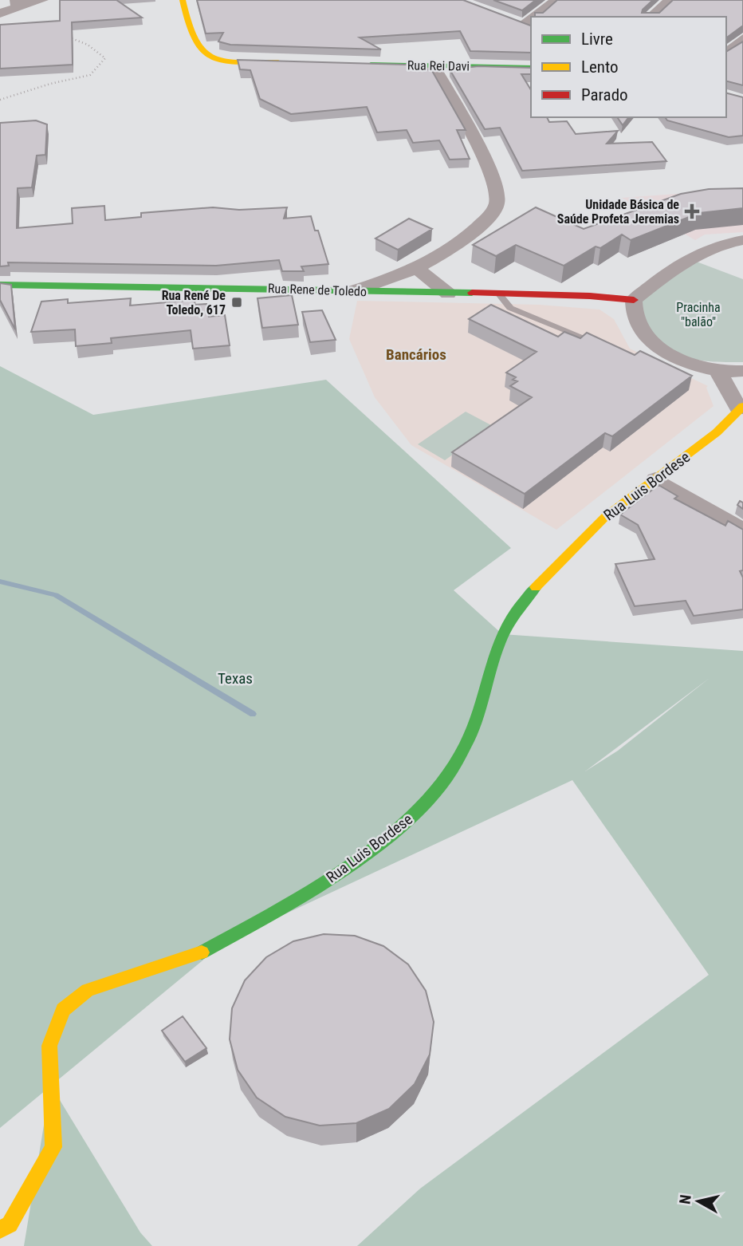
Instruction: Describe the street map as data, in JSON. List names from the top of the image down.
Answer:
{
  "streets": {
    "street": ["Rua Rei Davi", "Rua Rene de Toledo", "Rua Luis Bordese"]
  },
  "districts": ["Bancários"],
  "parks": ["Pracinha \"balão\"", "Texas"],
  "places": {
    "health": ["Unidade Básica de Saúde Profeta Jeremias"],
    "transit": ["Rua René De Toledo, 617"]
  },
  "legend": ["Livre", "Lento", "Parado"],
  "north": "left"
}
